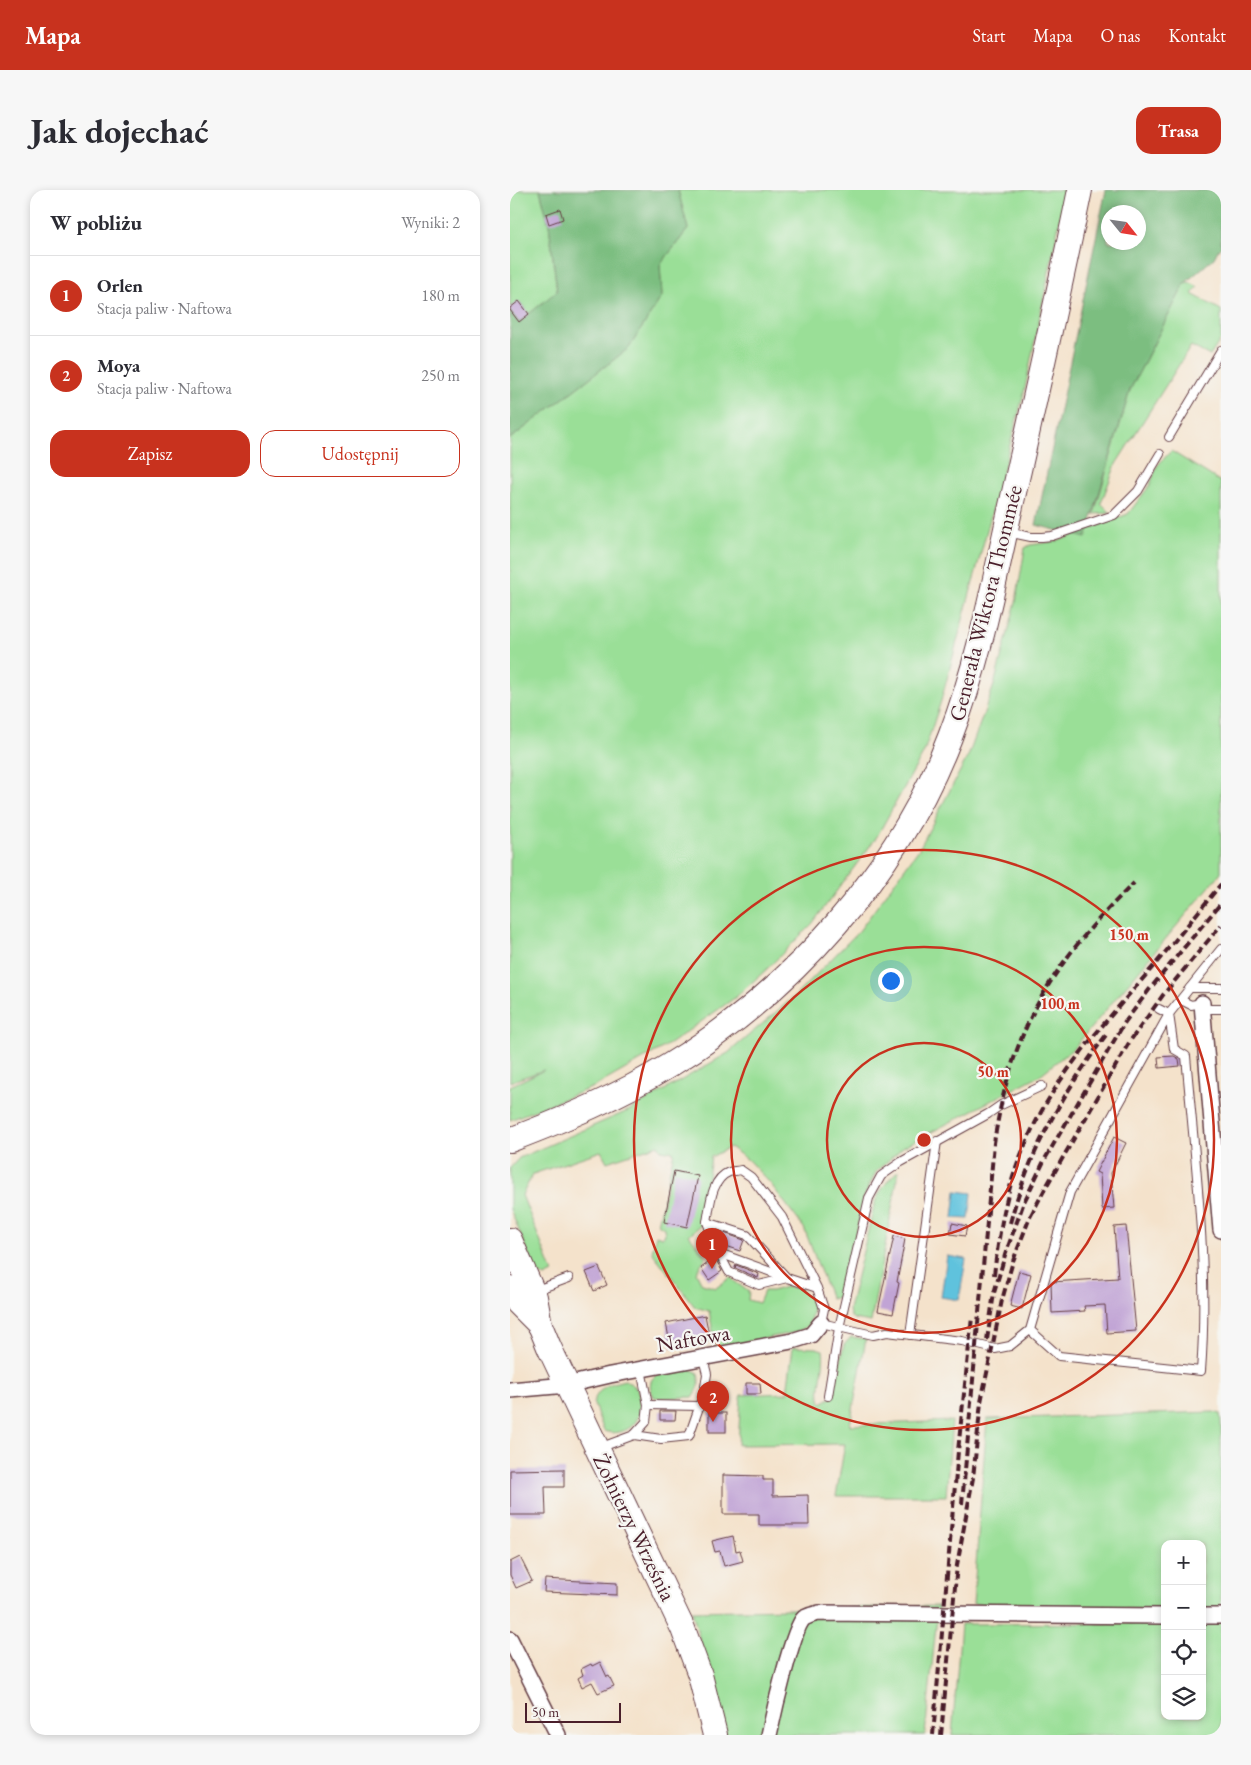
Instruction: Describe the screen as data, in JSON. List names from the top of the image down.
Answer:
{
  "streets": {
    "main road": ["Generała Wiktora Thommée", "Żołnierzy Września"],
    "street": ["Naftowa"]
  },
  "crossings": [
    ["Naftowa", "Żołnierzy Września"]
  ],
  "scale_bar": "50 m",
  "north": "bottom right",
  "page": {
    "header": "Mapa",
    "nav": [
      "Start",
      "Mapa",
      "O nas",
      "Kontakt"
    ],
    "buttons": [
      "Trasa",
      ["Zapisz", "Udostępnij"]
    ],
    "title": "Jak dojechać",
    "heading": ["W pobliżu", "Wyniki: 2"],
    "list": [
      {
        "mark": "1",
        "name": "Orlen",
        "note": "Stacja paliw · Naftowa",
        "value": "180 m"
      },
      {
        "mark": "2",
        "name": "Moya",
        "note": "Stacja paliw · Naftowa",
        "value": "250 m"
      }
    ],
    "pins": ["1", "2"],
    "map_buttons": ["+", "−"],
    "scale": "50 m"
  },
  "rings": ["150 m", "100 m", "50 m"]
}
